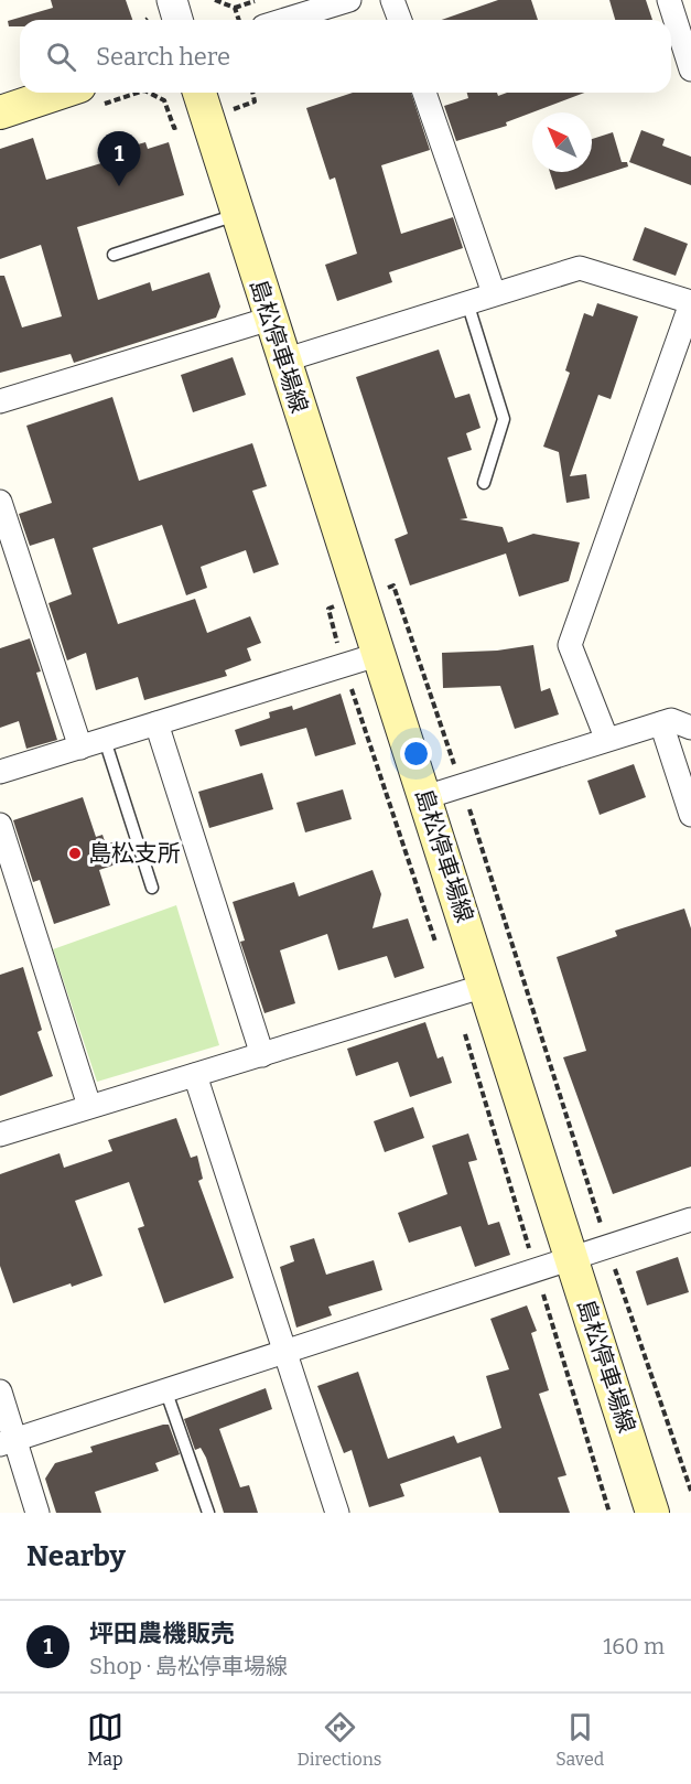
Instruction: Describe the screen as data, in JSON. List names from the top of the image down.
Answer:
{
  "streets": {
    "main road": ["島松停車場線"]
  },
  "places": ["島松支所"],
  "north": "top left",
  "page": {
    "search": "Search here",
    "pins": "1",
    "heading": "Nearby",
    "list": [
      {
        "mark": "1",
        "name": "坪田農機販売",
        "note": "Shop · 島松停車場線",
        "value": "160 m"
      }
    ],
    "nav": ["Map", "Directions", "Saved"]
  }
}
